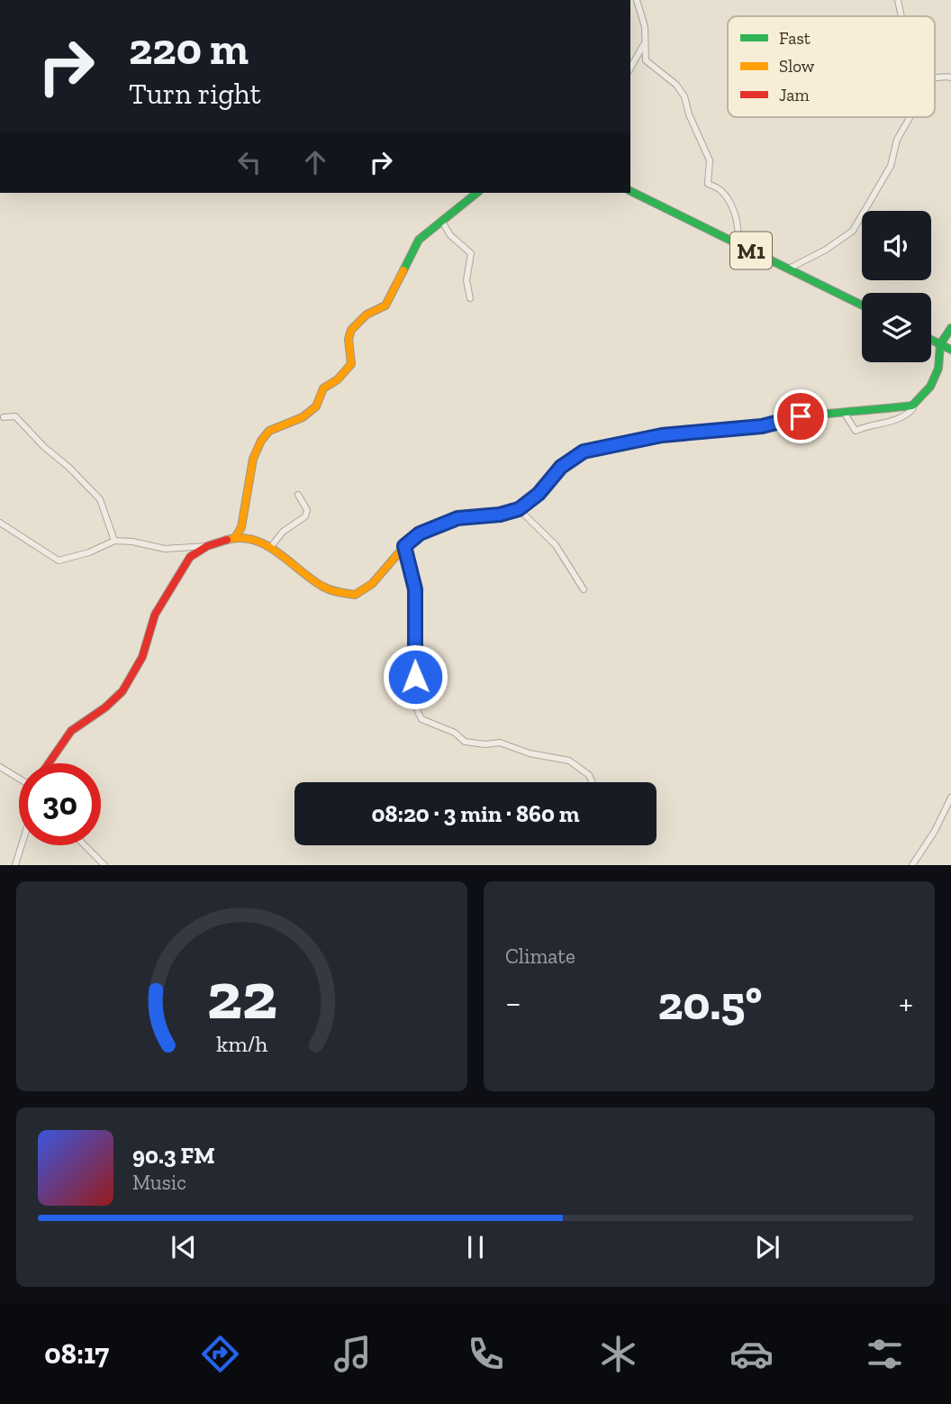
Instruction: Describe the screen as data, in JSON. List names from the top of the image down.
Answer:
{
  "streets": {
    "main road": ["M1"]
  },
  "legend": ["Fast", "Slow", "Jam"],
  "page": {
    "turn": ["220 m", "Turn right"],
    "limit": "30",
    "trip": "08:20 · 3 min · 860 m",
    "tile": "Climate",
    "heat": ["−", "20.5°", "+"],
    "song": ["90.3 FM", "Music"],
    "tabs": "08:17",
    "gauge": ["22", "km/h"]
  }
}
